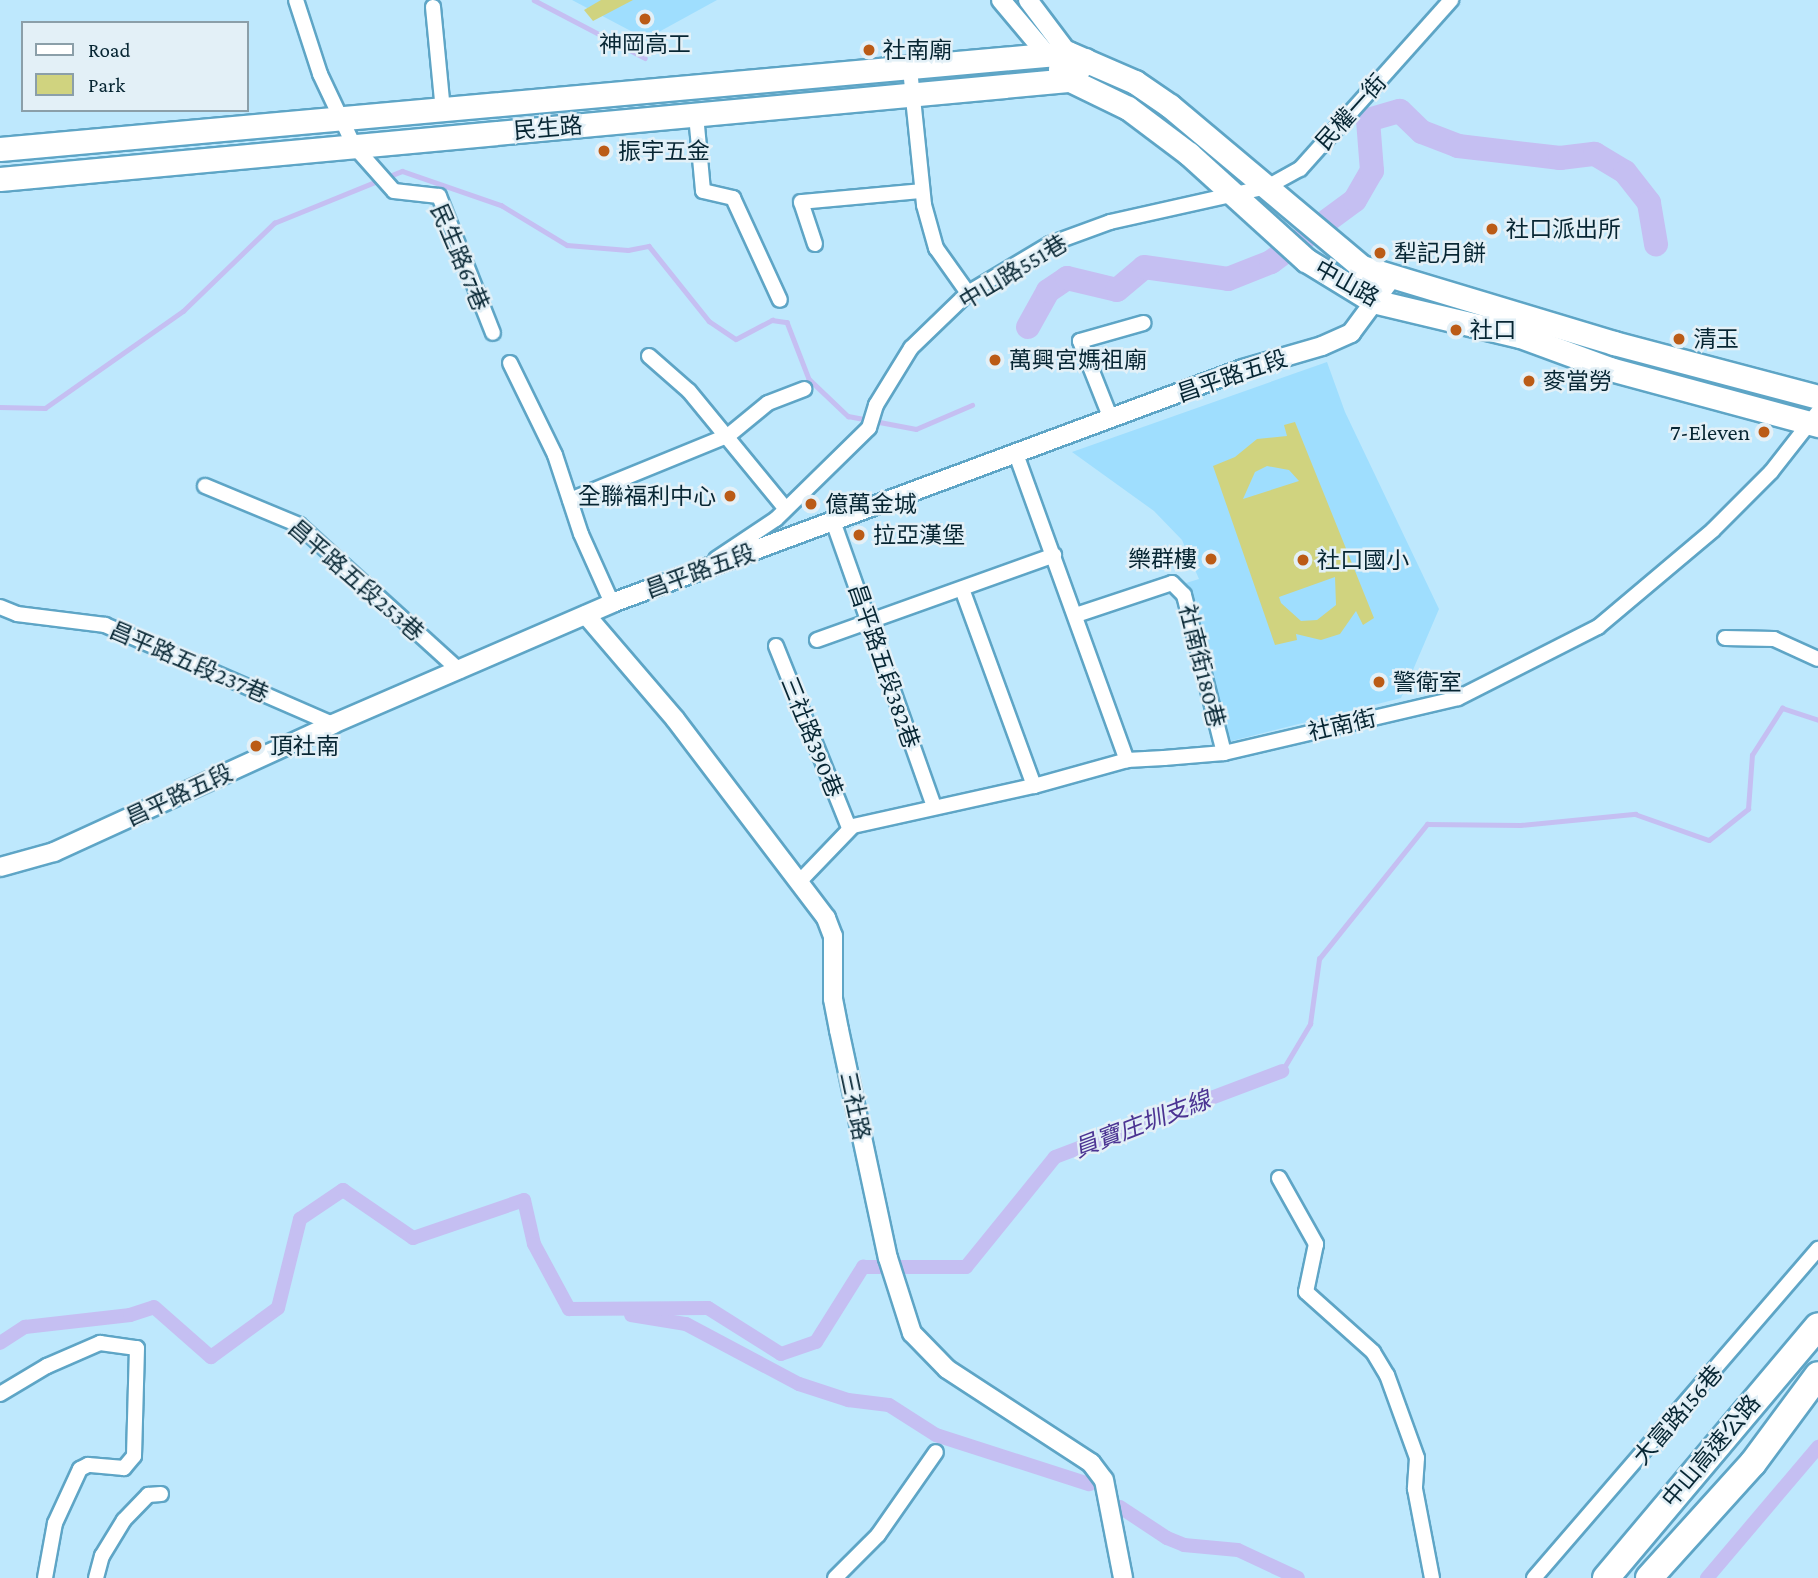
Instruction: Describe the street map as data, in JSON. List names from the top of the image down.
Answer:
{
  "streets": {
    "highway": ["中山高速公路"],
    "main road": ["民生路", "中山路"],
    "street": [
      "民權一街",
      "民生路67巷",
      "中山路551巷",
      "昌平路五段",
      "昌平路五段253巷",
      "昌平路五段237巷",
      "昌平路五段382巷",
      "社南街180巷",
      "社南街",
      "三社路390巷",
      "三社路",
      "大富路156巷"
    ]
  },
  "crossings": [
    ["民權一街", "中山路551巷"],
    ["民權一街", "中山路"],
    ["民生路", "民生路67巷"],
    ["民生路", "中山路"],
    ["中山路551巷", "中山路"],
    ["中山路551巷", "昌平路五段"],
    ["中山路", "昌平路五段"],
    ["中山路", "社南街"],
    ["昌平路五段", "昌平路五段253巷"],
    ["昌平路五段", "昌平路五段237巷"],
    ["昌平路五段", "昌平路五段382巷"],
    ["昌平路五段", "三社路"],
    ["昌平路五段382巷", "社南街"],
    ["社南街180巷", "社南街"],
    ["社南街", "三社路390巷"]
  ],
  "water": ["員寶庄圳支線"],
  "places": [
    "神岡高工",
    "社南廟",
    "振宇五金",
    "社口派出所",
    "犁記月餅",
    "社口",
    "清玉",
    "萬興宮媽祖廟",
    "麥當勞",
    "7-Eleven",
    "全聯福利中心",
    "億萬金城",
    "拉亞漢堡",
    "樂群樓",
    "社口國小",
    "警衛室",
    "頂社南"
  ],
  "legend": ["Road", "Park"]
}
